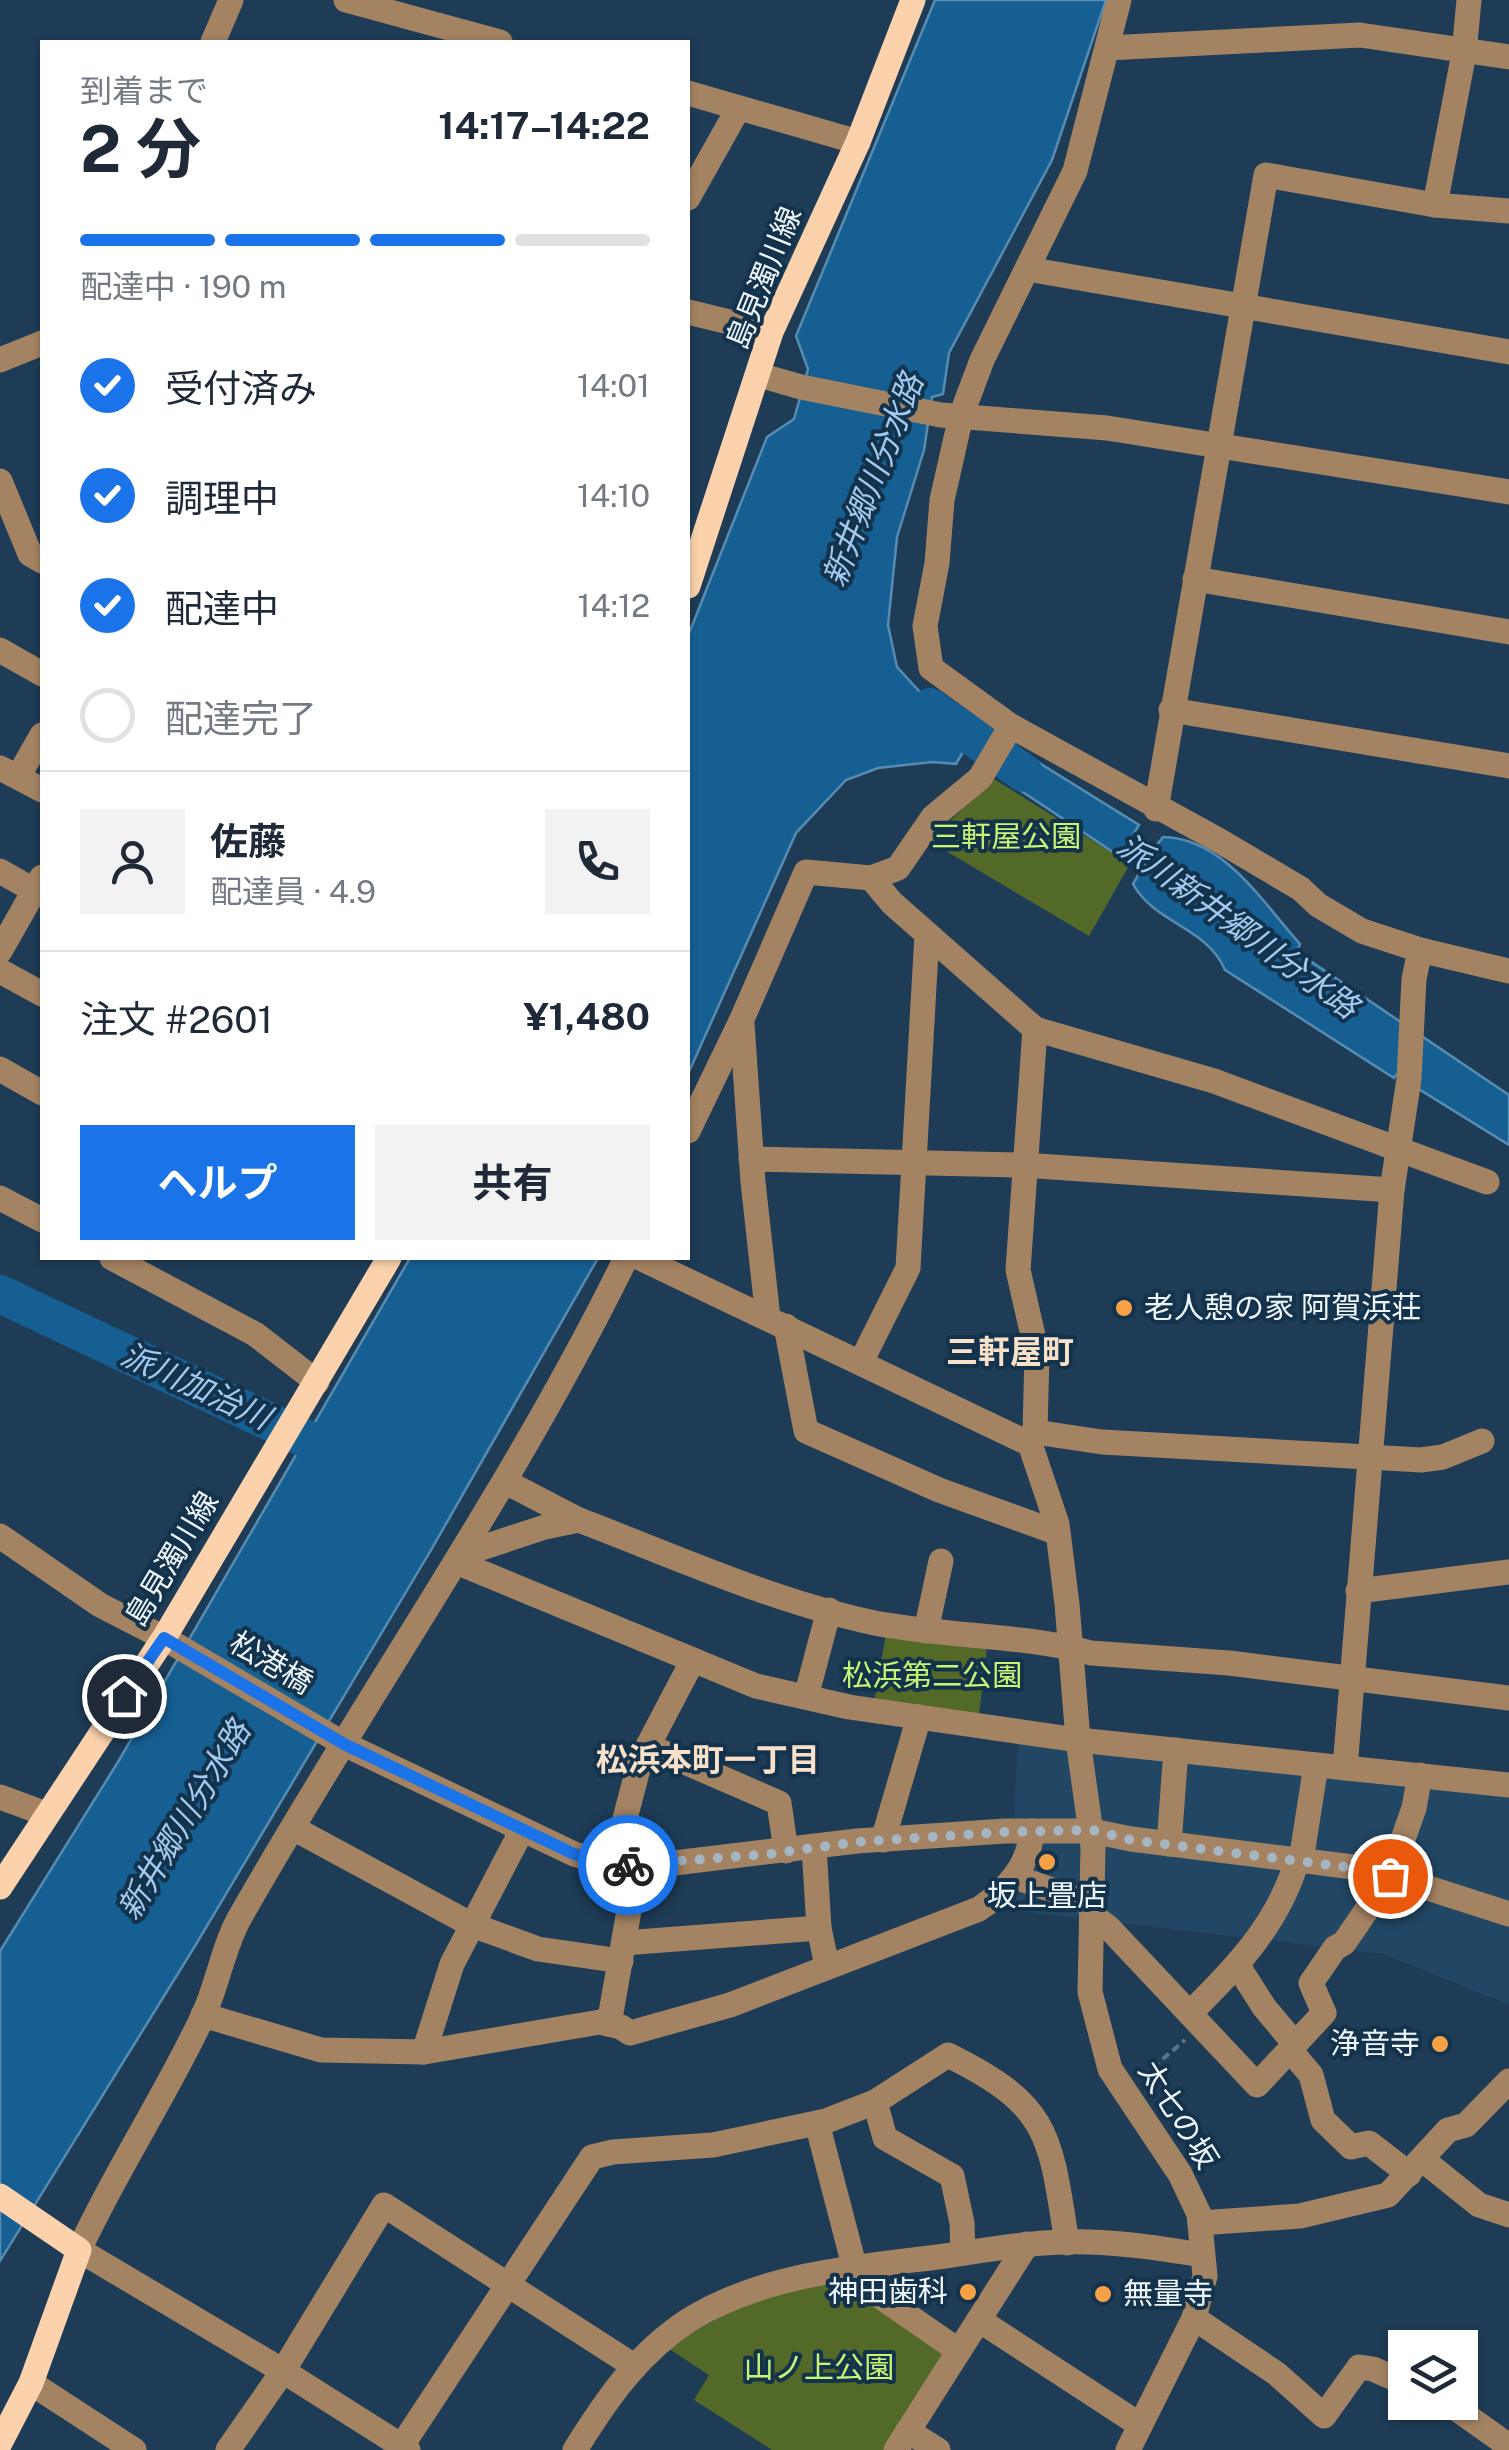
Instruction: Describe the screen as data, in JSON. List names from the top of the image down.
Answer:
{
  "streets": {
    "main road": ["島見濁川線"],
    "street": ["松港橋", "太七の坂"]
  },
  "crossings": [
    ["島見濁川線", "松港橋"]
  ],
  "districts": ["三軒屋町", "松浜本町一丁目"],
  "water": ["新井郷川分水路", "派川新井郷川分水路", "派川加治川"],
  "parks": ["三軒屋公園", "松浜第二公園", "山ノ上公園"],
  "places": [
    "老人憩の家 阿賀浜荘",
    "坂上畳店",
    "浄音寺",
    "神田歯科",
    "無量寺"
  ],
  "page": {
    "heading": ["2 分", "到着まで", "14:17–14:22"],
    "panel": [
      "佐藤",
      "配達員 · 4.9",
      "注文 #2601",
      "¥1,480"
    ],
    "bar": "配達中 · 190 m",
    "list": [
      ["受付済み", "14:01"],
      ["調理中", "14:10"],
      ["配達中", "14:12"],
      "配達完了"
    ],
    "buttons": ["ヘルプ", "共有"]
  }
}
